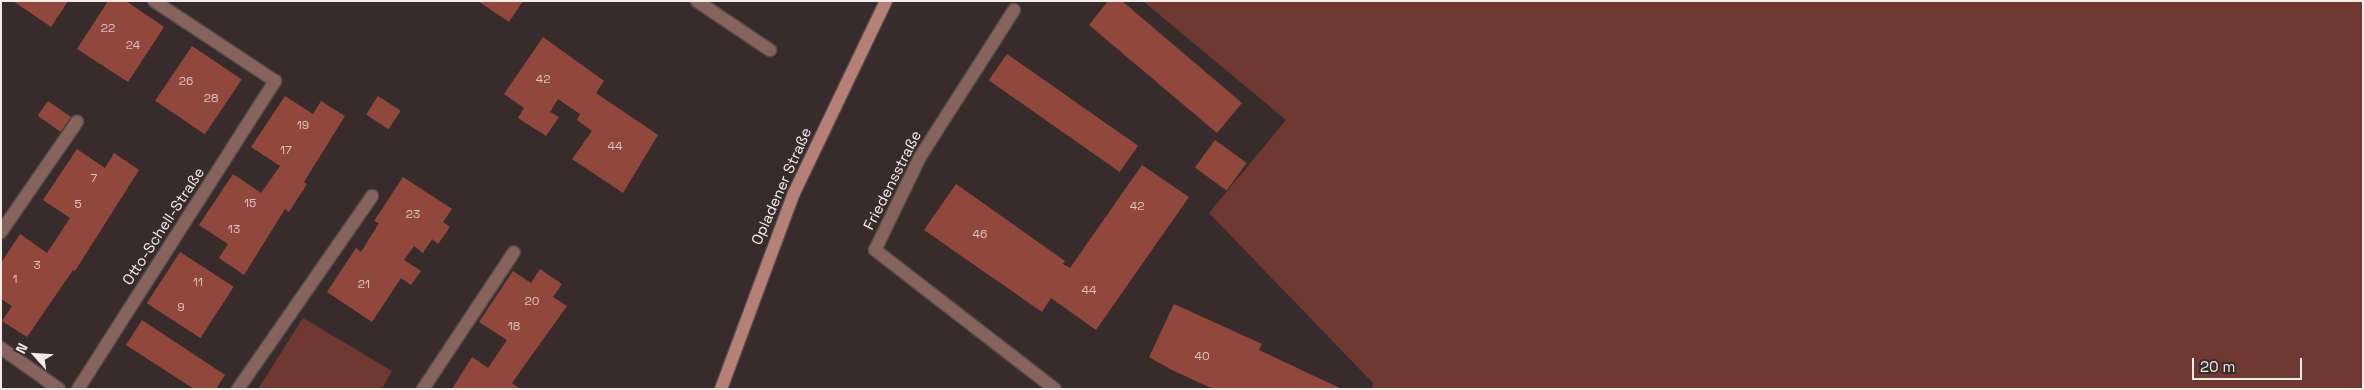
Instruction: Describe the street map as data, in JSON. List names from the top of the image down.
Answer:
{
  "streets": {
    "main road": ["Opladener Straße"],
    "street": ["Friedensstraße", "Otto-Schell-Straße"]
  },
  "house_numbers": [
    "22",
    "24",
    "42",
    "26",
    "28",
    "19",
    "44",
    "17",
    "7",
    "15",
    "5",
    "42",
    "23",
    "13",
    "46",
    "3",
    "1",
    "11",
    "21",
    "44",
    "20",
    "9",
    "18",
    "40"
  ],
  "scale_bar": "20 m",
  "north": "top left"
}
